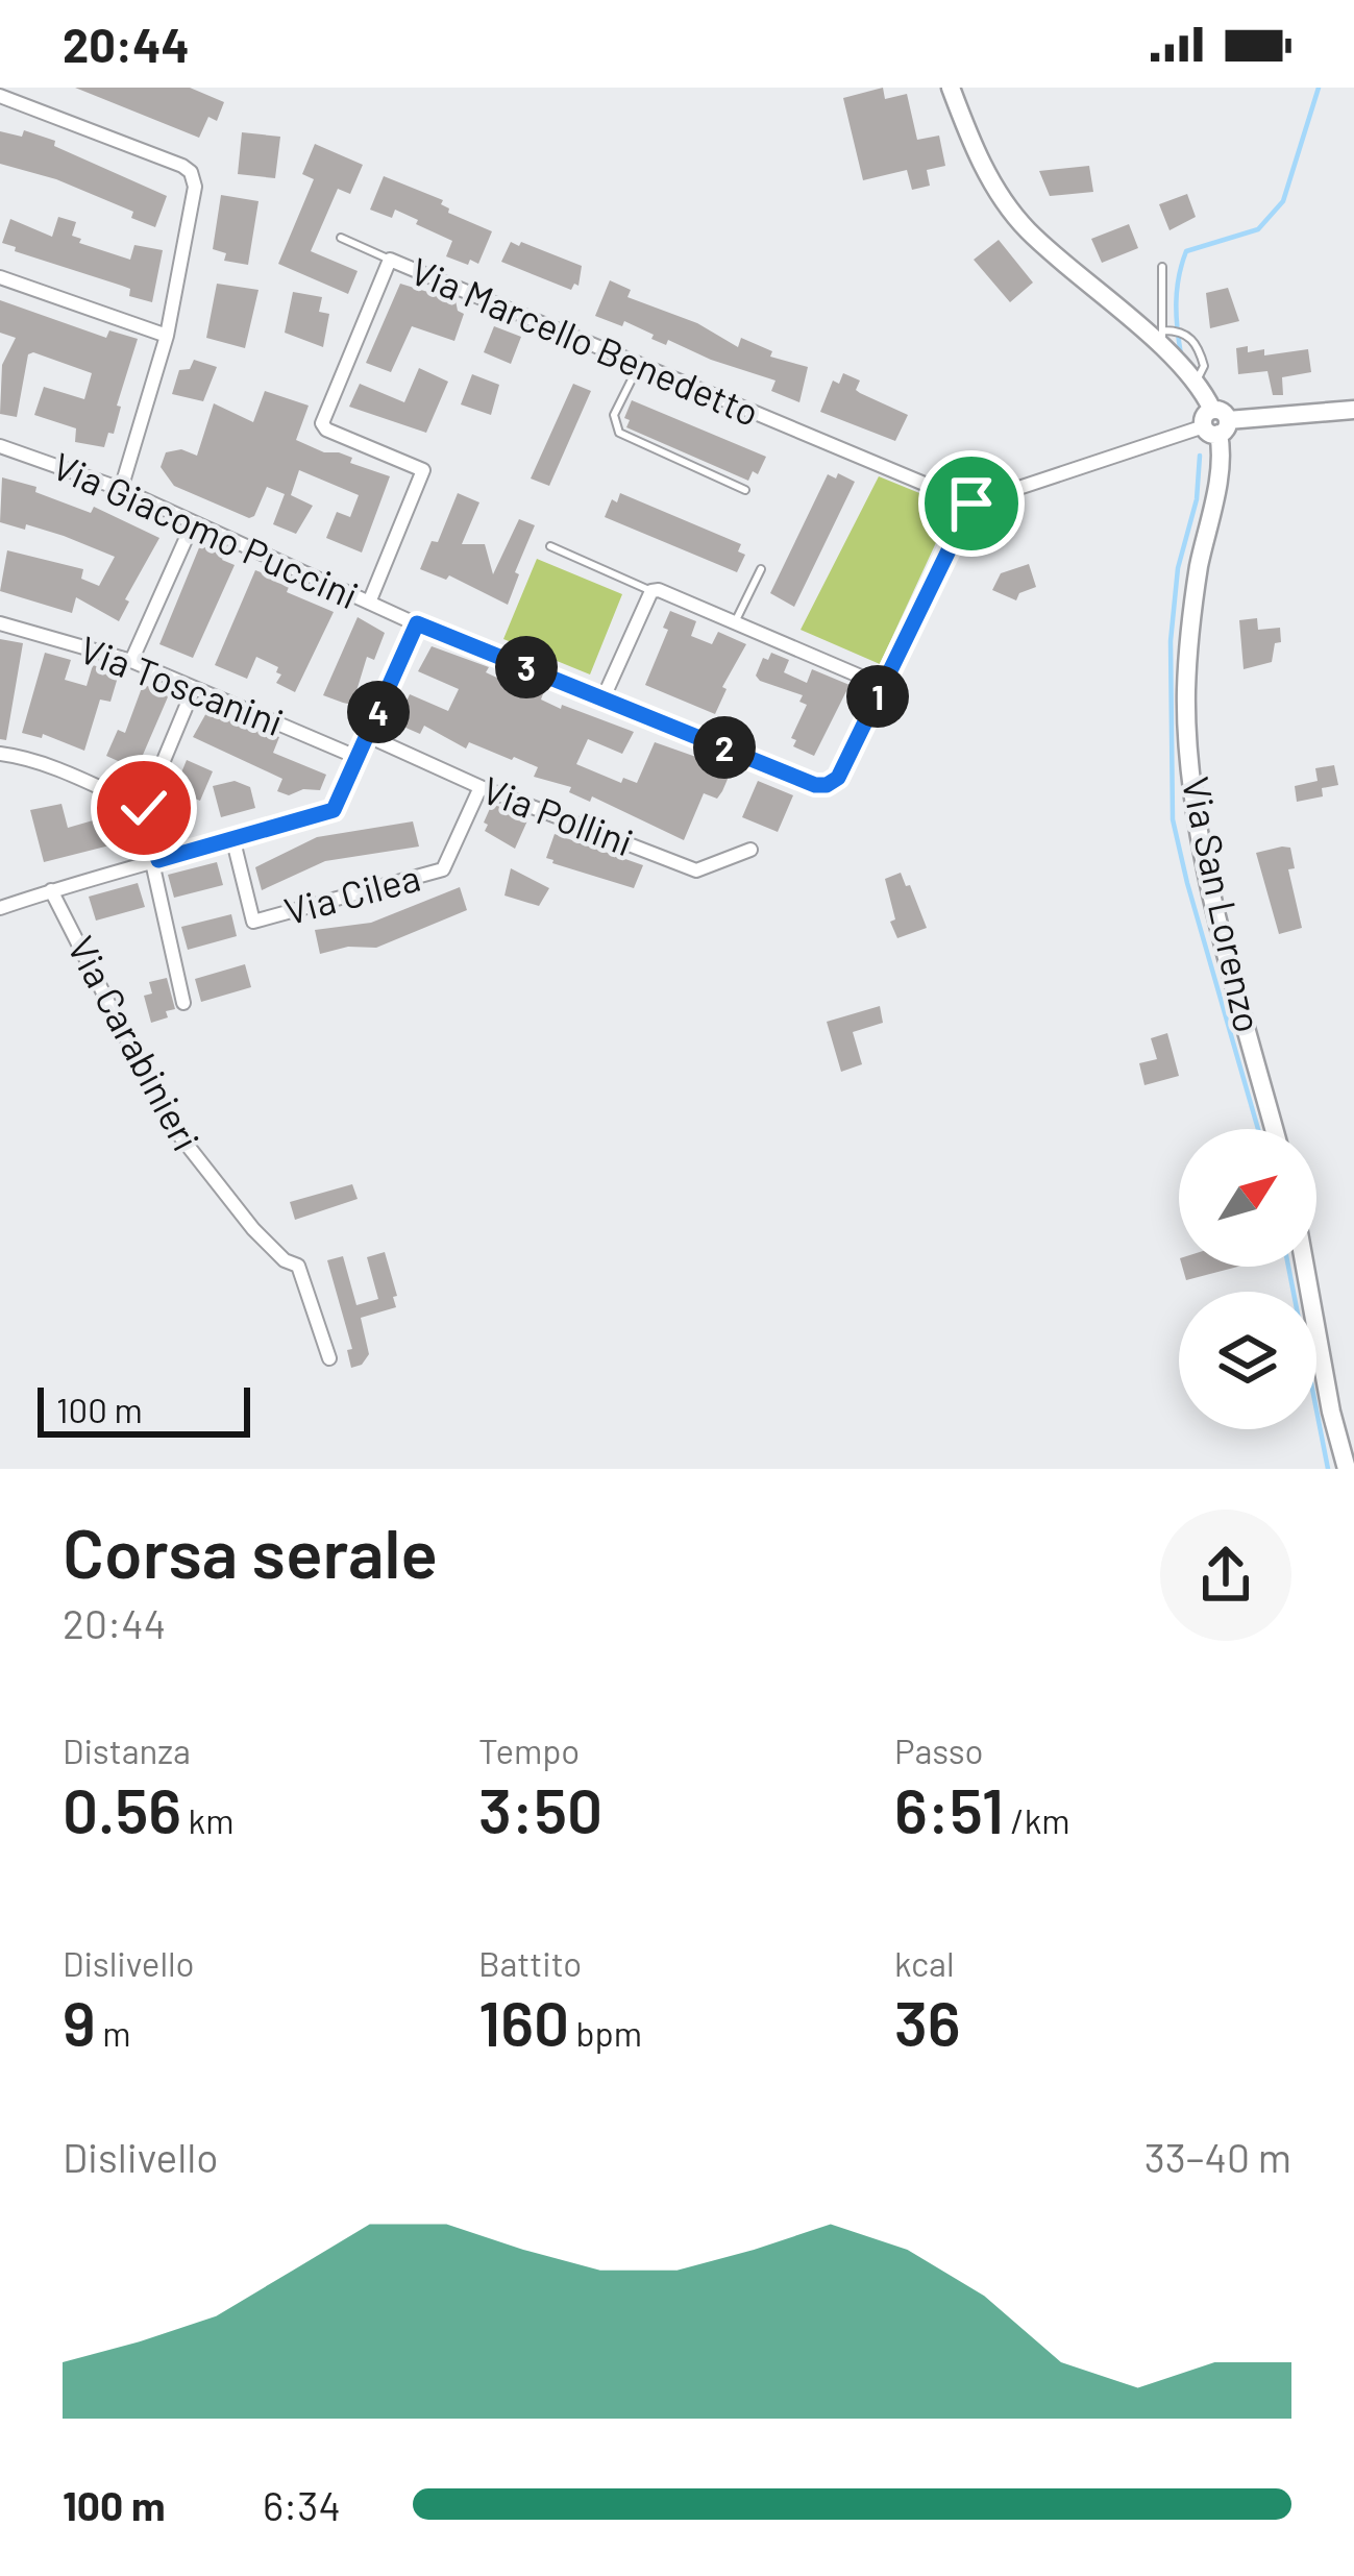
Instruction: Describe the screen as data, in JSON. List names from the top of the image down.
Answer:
{
  "streets": {
    "street": [
      "Via Marcello Benedetto",
      "Via Giacomo Puccini",
      "Via Toscanini",
      "Via Pollini",
      "Via Cilea",
      "Via San Lorenzo",
      "Via Carabinieri"
    ]
  },
  "crossings": [
    ["Via Marcello Benedetto", "Via Giacomo Puccini"],
    ["Via Pollini", "Via Cilea"]
  ],
  "scale_bar": "100 m",
  "north": "top right",
  "page": {
    "status": "20:44",
    "pins": [
      "3",
      "1",
      "4",
      "2"
    ],
    "scale": "100 m",
    "heading": ["Corsa serale", "20:44"],
    "stats": [
      ["Distanza", "0.56 km"],
      ["Tempo", "3:50"],
      ["Passo", "6:51 /km"],
      ["Dislivello", "9 m"],
      ["Battito", "160 bpm"],
      ["kcal", "36"]
    ],
    "chart": ["Dislivello", "33–40 m"],
    "list": [
      {
        "name": "100 m",
        "note": "6:34"
      }
    ]
  }
}
